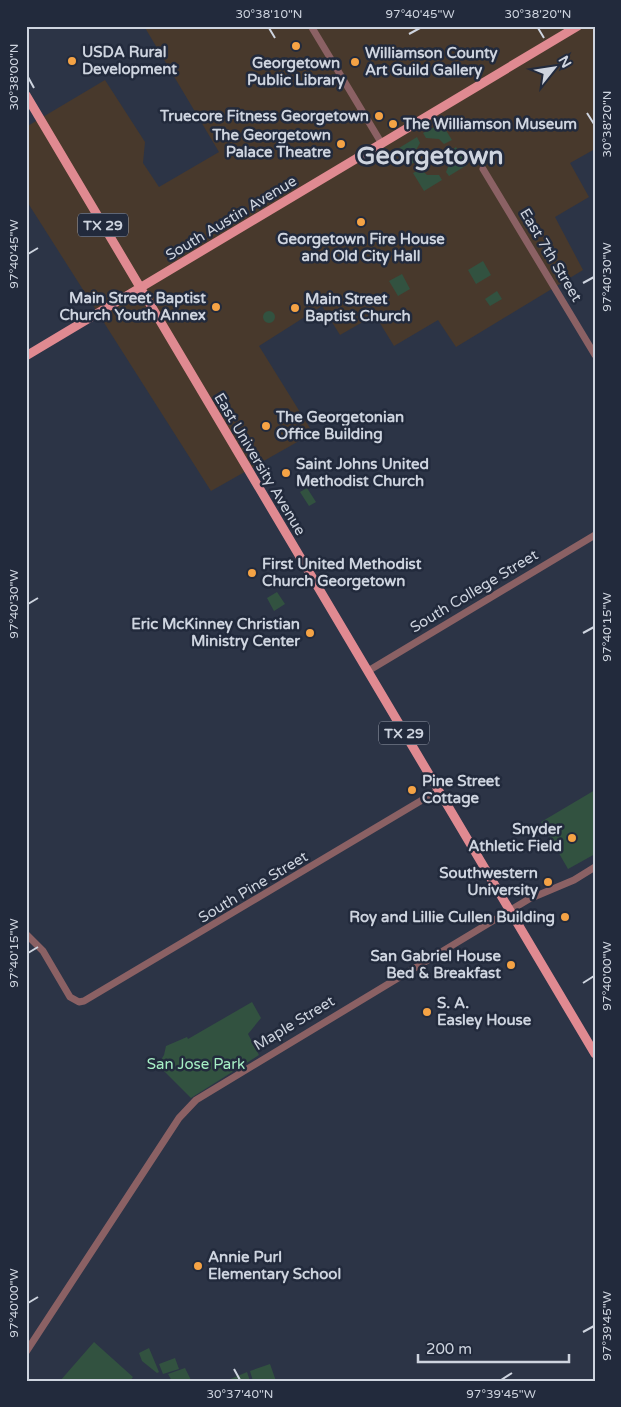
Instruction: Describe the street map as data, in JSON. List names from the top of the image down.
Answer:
{
  "streets": {
    "main road": ["South Austin Avenue", "TX 29", "East University Avenue"],
    "street": [
      "East 7th Street",
      "South College Street",
      "South Pine Street",
      "Maple Street"
    ]
  },
  "crossings": [
    ["South Austin Avenue", "TX 29"],
    ["South Austin Avenue", "East University Avenue"],
    ["TX 29", "East University Avenue"],
    ["East University Avenue", "South College Street"],
    ["East University Avenue", "South Pine Street"],
    ["East University Avenue", "Maple Street"]
  ],
  "districts": ["Georgetown"],
  "parks": ["San Jose Park"],
  "places": [
    "Georgetown Public Library",
    "USDA Rural Development",
    "Williamson County Art Guild Gallery",
    "Truecore Fitness Georgetown",
    "The Williamson Museum",
    "The Georgetown Palace Theatre",
    "Georgetown Fire House and Old City Hall",
    "Main Street Baptist Church Youth Annex",
    "Main Street Baptist Church",
    "The Georgetonian Office Building",
    "Saint Johns United Methodist Church",
    "First United Methodist Church Georgetown",
    "Eric McKinney Christian Ministry Center",
    "Pine Street Cottage",
    "Snyder Athletic Field",
    "Southwestern University",
    "Roy and Lillie Cullen Building",
    "San Gabriel House Bed & Breakfast",
    "S. A. Easley House",
    "Annie Purl Elementary School"
  ],
  "scale_bar": "200 m",
  "north": "top right",
  "coordinates": [
    "30°38'10\"N",
    "97°40'45\"W",
    "30°38'20\"N",
    "30°38'00\"N",
    "97°40'30\"W",
    "97°40'15\"W",
    "97°40'00\"W",
    "97°39'45\"W",
    "30°37'40\"N"
  ]
}
